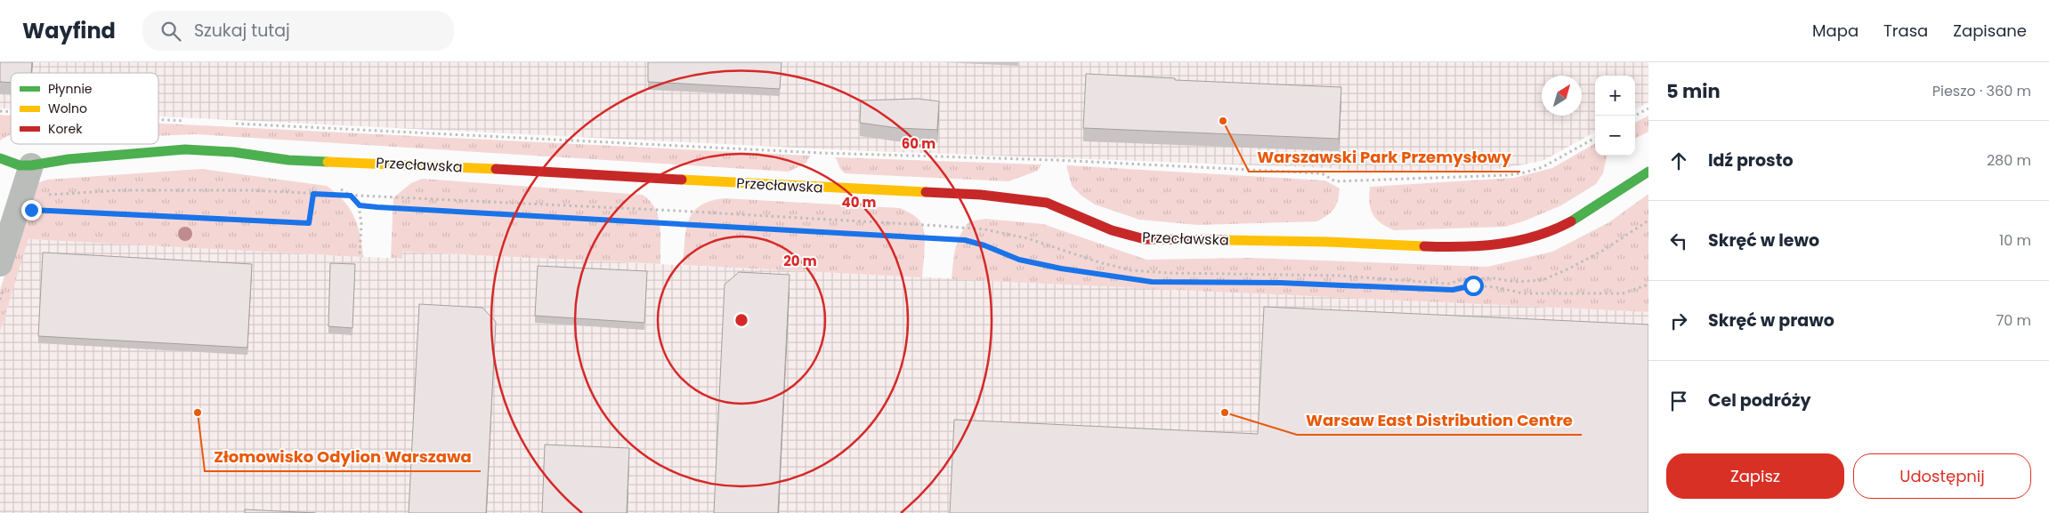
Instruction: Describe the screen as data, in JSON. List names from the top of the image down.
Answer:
{
  "streets": {
    "street": ["Przecławska"]
  },
  "places": ["Warszawski Park Przemysłowy", "Złomowisko Odylion Warszawa", "Warsaw East Distribution Centre"],
  "legend": ["Płynnie", "Wolno", "Korek"],
  "north": "top right",
  "page": {
    "header": "Wayfind",
    "search": "Szukaj tutaj",
    "nav": ["Mapa", "Trasa", "Zapisane"],
    "heading": ["5 min", "Pieszo · 360 m"],
    "map_buttons": ["+", "−"],
    "list": [
      ["Idź prosto", "280 m"],
      ["Skręć w lewo", "10 m"],
      ["Skręć w prawo", "70 m"],
      "Cel podróży"
    ],
    "buttons": ["Zapisz", "Udostępnij"]
  },
  "rings": ["60 m", "40 m", "20 m"]
}
